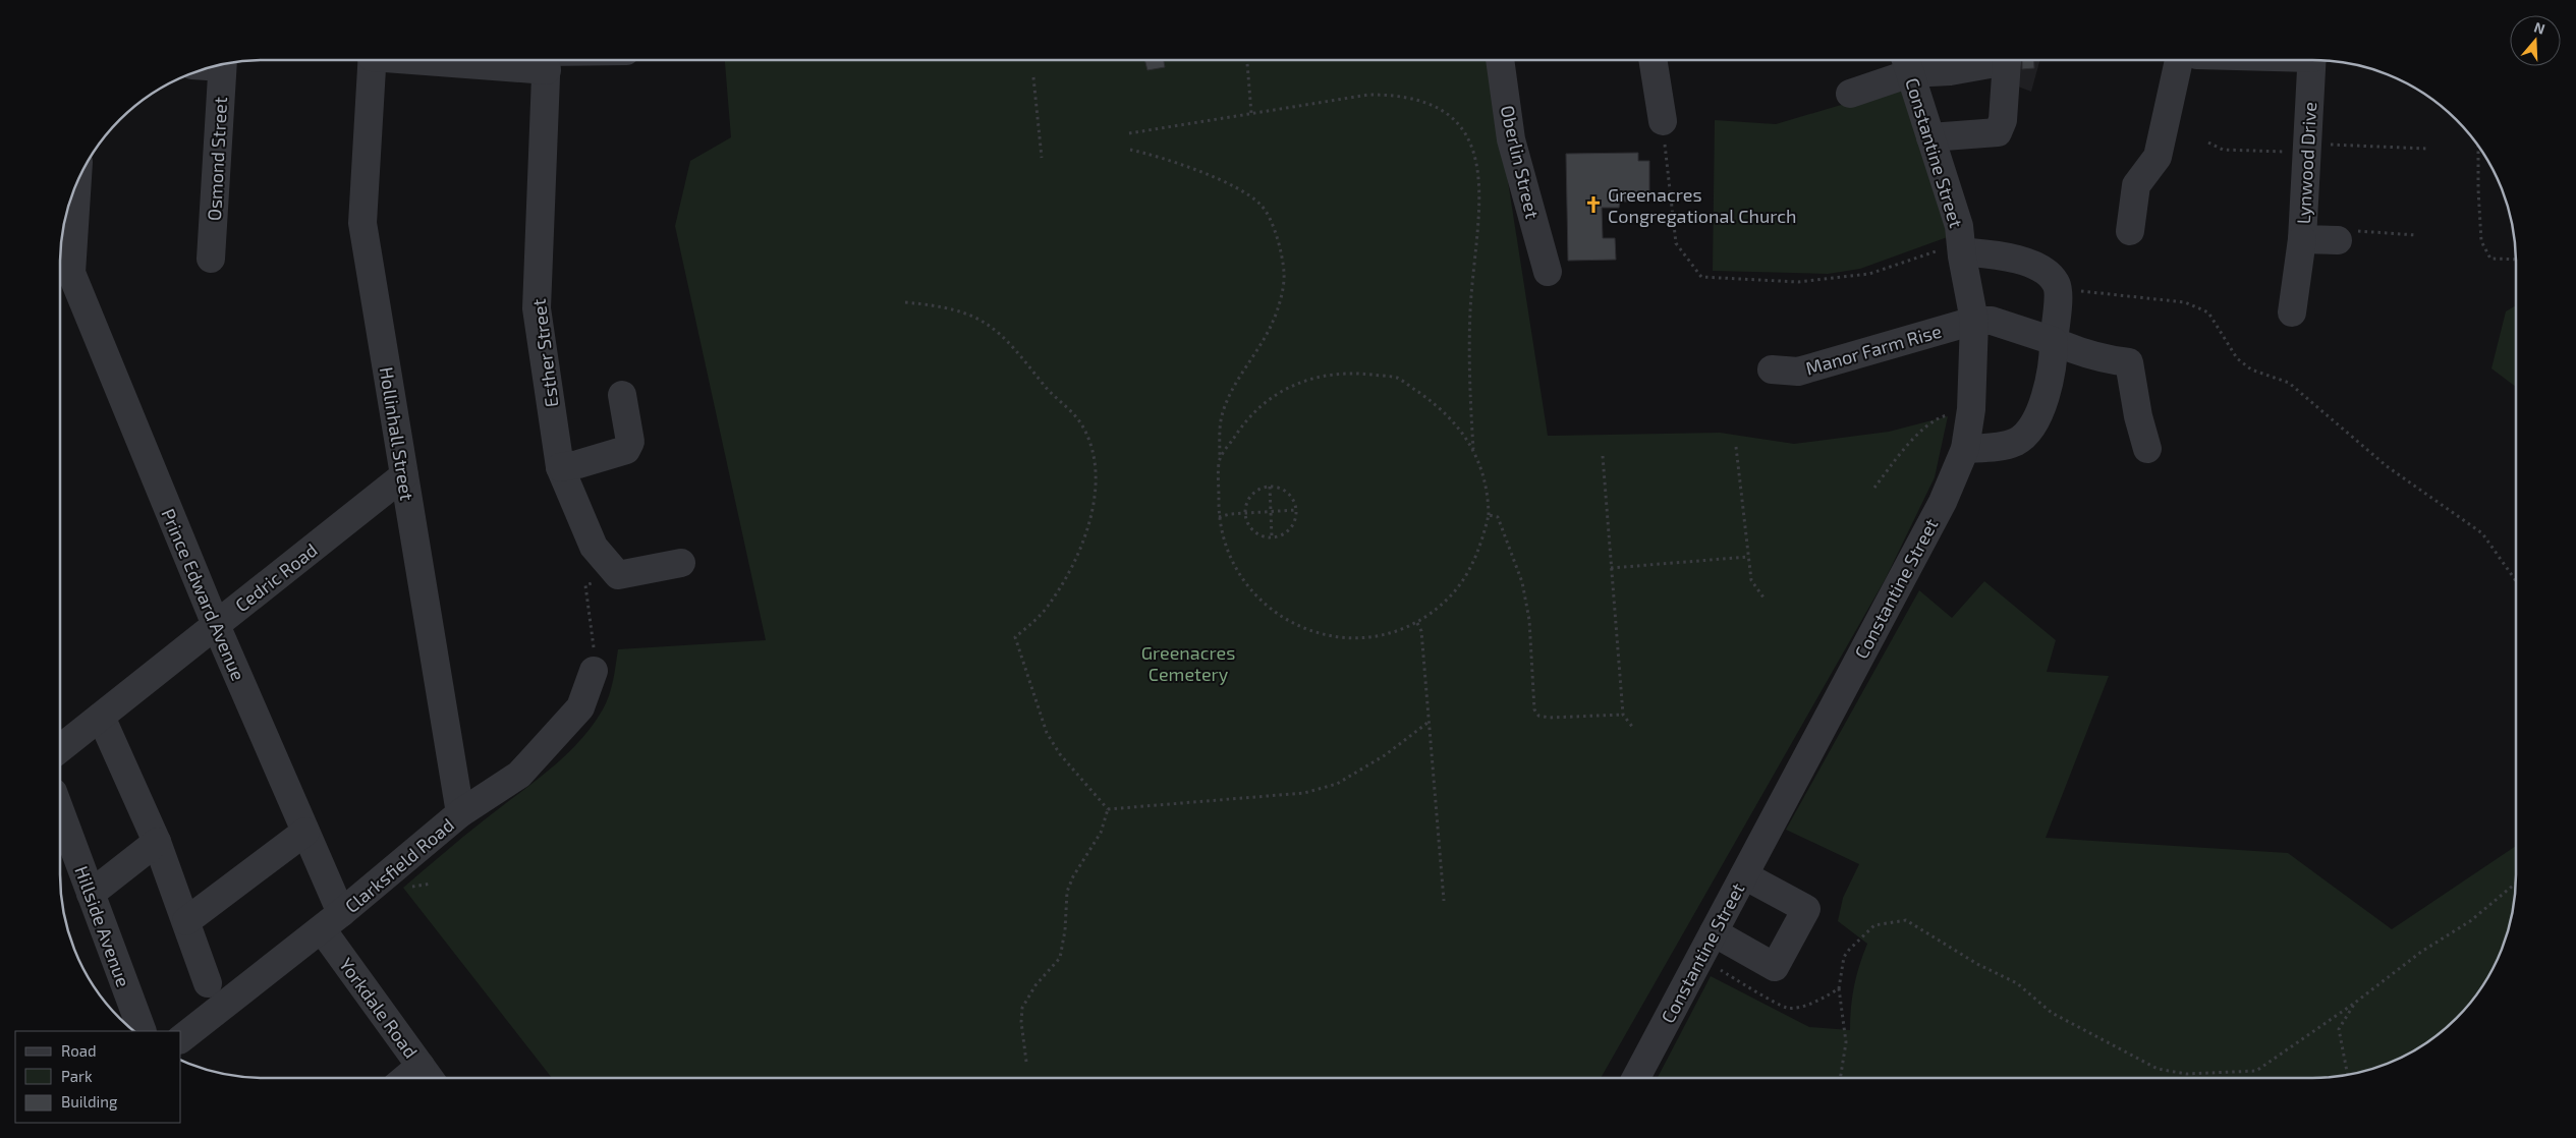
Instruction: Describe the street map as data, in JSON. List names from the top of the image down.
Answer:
{
  "streets": {
    "street": [
      "Constantine Street",
      "Osmond Street",
      "Oberlin Street",
      "Lynwood Drive",
      "Manor Farm Rise",
      "Esther Street",
      "Hollinhall Street",
      "Cedric Road",
      "Prince Edward Avenue",
      "Clarksfield Road",
      "Hillside Avenue",
      "Yorkdale Road"
    ]
  },
  "crossings": [
    ["Constantine Street", "Manor Farm Rise"],
    ["Hollinhall Street", "Cedric Road"],
    ["Hollinhall Street", "Clarksfield Road"],
    ["Cedric Road", "Prince Edward Avenue"],
    ["Prince Edward Avenue", "Clarksfield Road"],
    ["Prince Edward Avenue", "Yorkdale Road"],
    ["Clarksfield Road", "Yorkdale Road"]
  ],
  "parks": ["Greenacres Cemetery"],
  "places": {
    "church": ["Greenacres Congregational Church"]
  },
  "legend": ["Road", "Park", "Building"],
  "north": "top"
}
